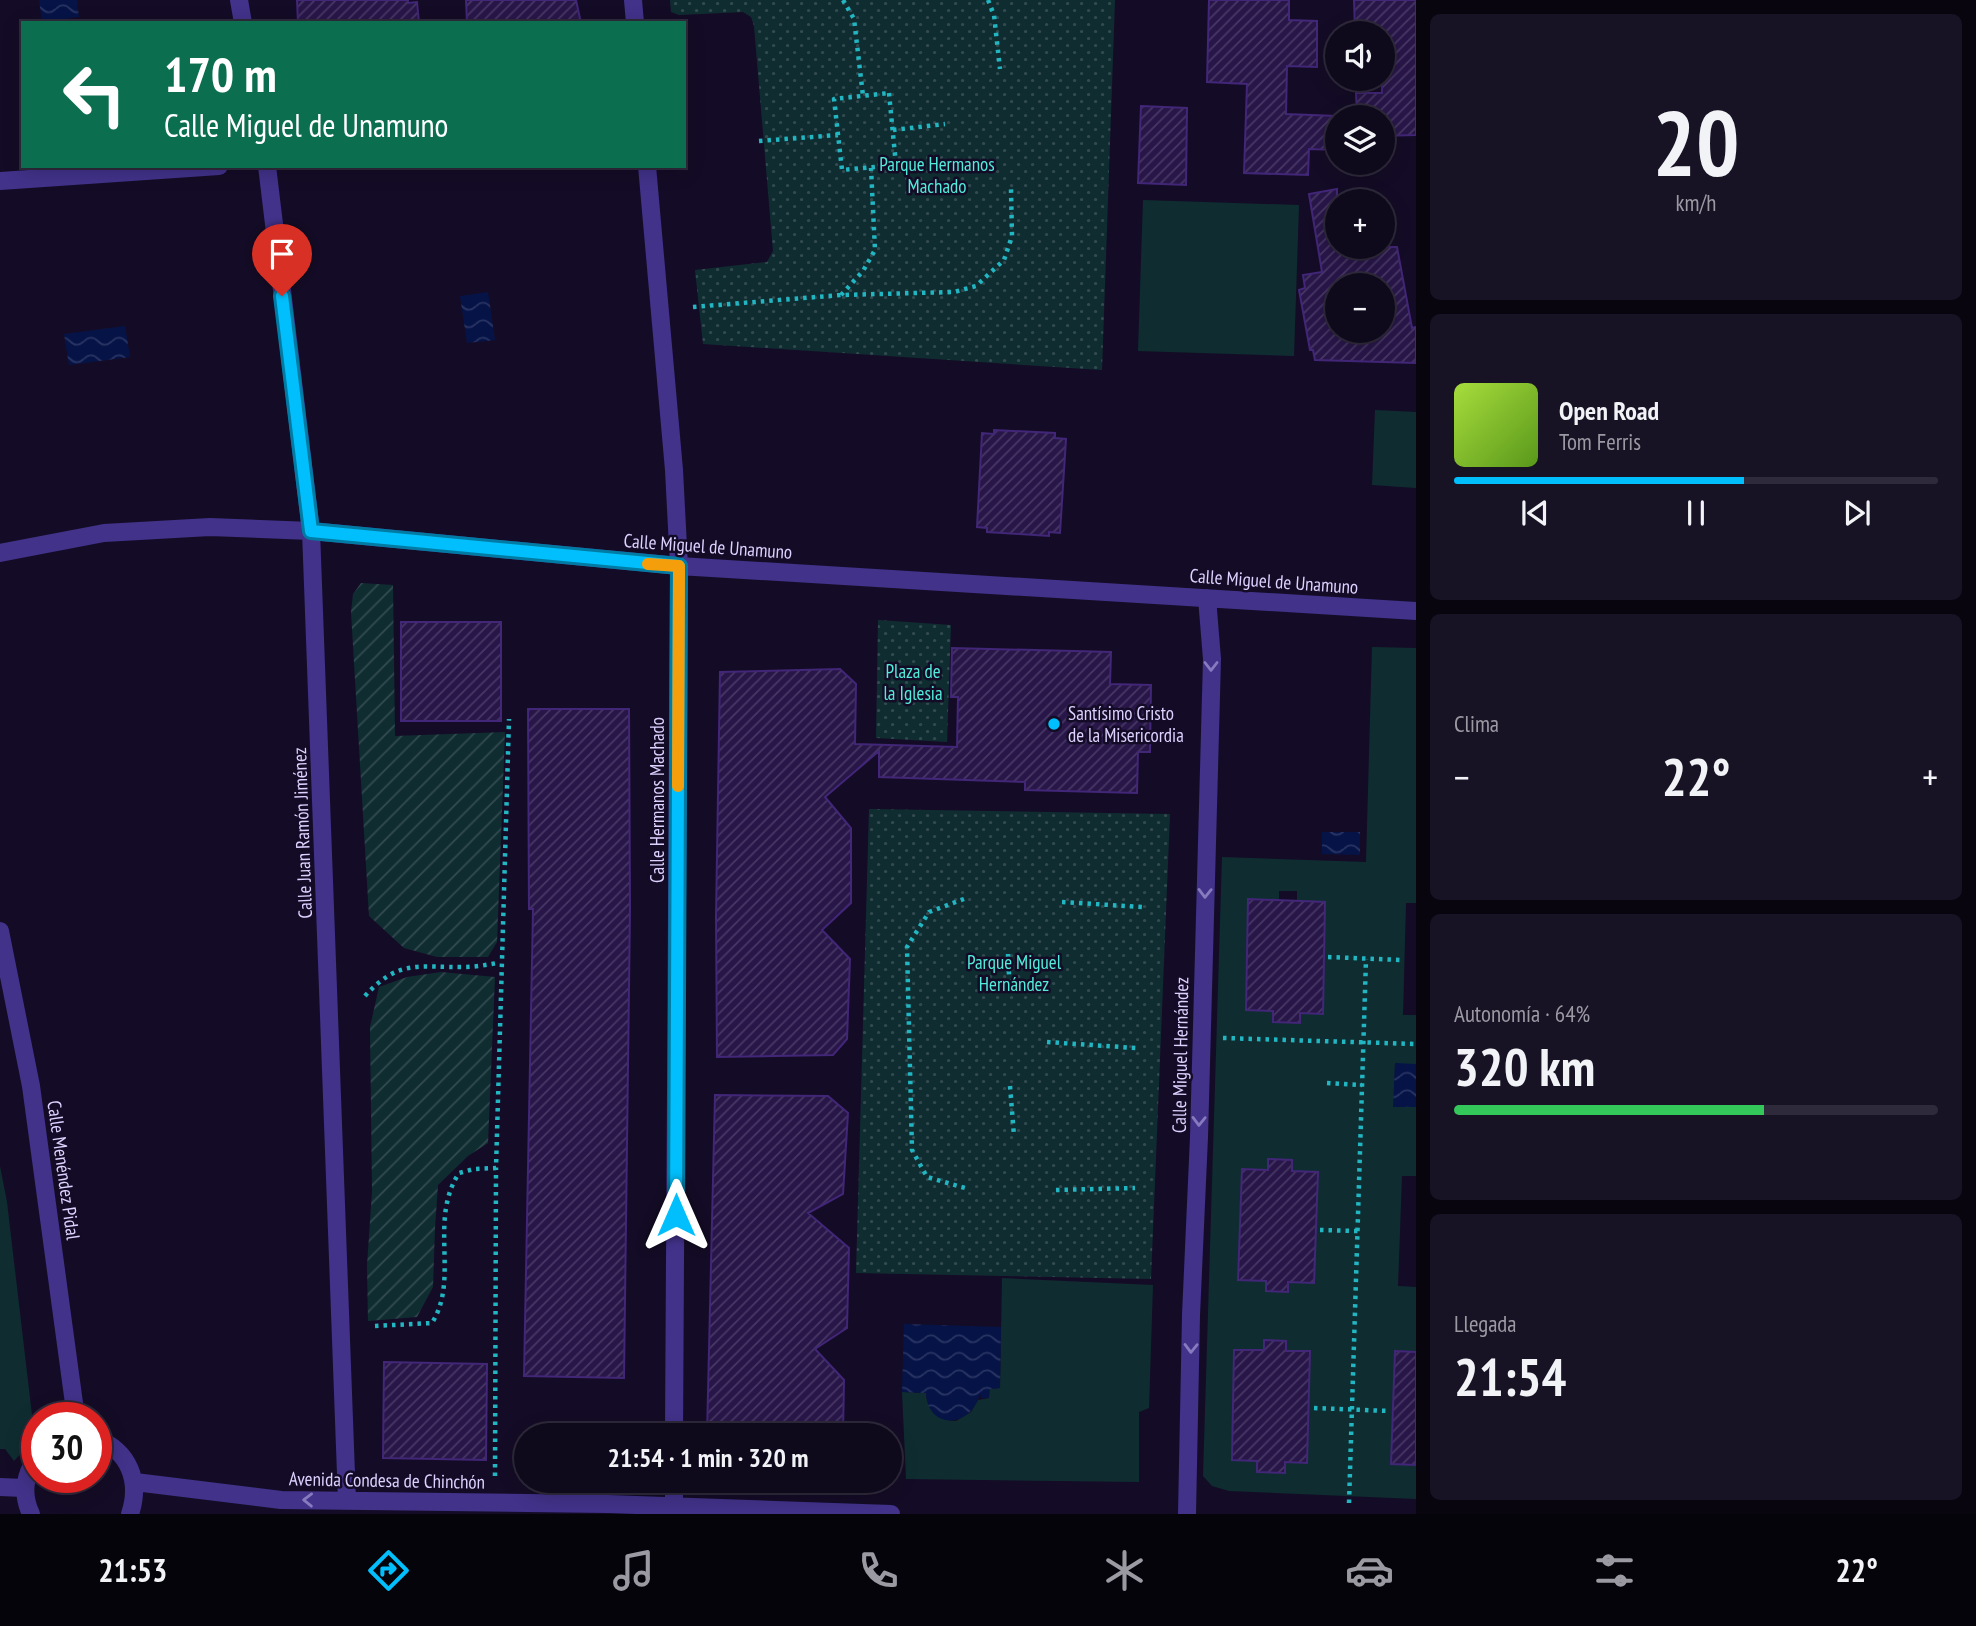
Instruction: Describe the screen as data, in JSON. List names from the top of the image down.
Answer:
{
  "streets": {
    "street": [
      "Calle Miguel de Unamuno",
      "Calle Hermanos Machado",
      "Calle Juan Ramón Jiménez",
      "Calle Miguel Hernández",
      "Calle Menéndez Pidal",
      "Avenida Condesa de Chinchón"
    ]
  },
  "crossings": [
    ["Calle Miguel de Unamuno", "Calle Hermanos Machado"],
    ["Calle Miguel de Unamuno", "Calle Juan Ramón Jiménez"],
    ["Calle Miguel de Unamuno", "Calle Miguel Hernández"],
    ["Calle Juan Ramón Jiménez", "Avenida Condesa de Chinchón"]
  ],
  "one_way": ["Calle Miguel Hernández"],
  "parks": ["Parque Hermanos Machado", "Plaza de la Iglesia", "Parque Miguel Hernández"],
  "places": ["Santísimo Cristo de la Misericordia"],
  "page": {
    "tile": [
      ["20", "km/h"],
      "Clima",
      ["Autonomía · 64%", "320 km"],
      ["Llegada", "21:54"]
    ],
    "map_buttons": ["+", "−"],
    "turn": ["170 m", "Calle Miguel de Unamuno"],
    "song": ["Open Road", "Tom Ferris"],
    "heat": ["−", "22°", "+"],
    "limit": "30",
    "trip": "21:54 · 1 min · 320 m",
    "tabs": ["21:53", "22°"]
  }
}
